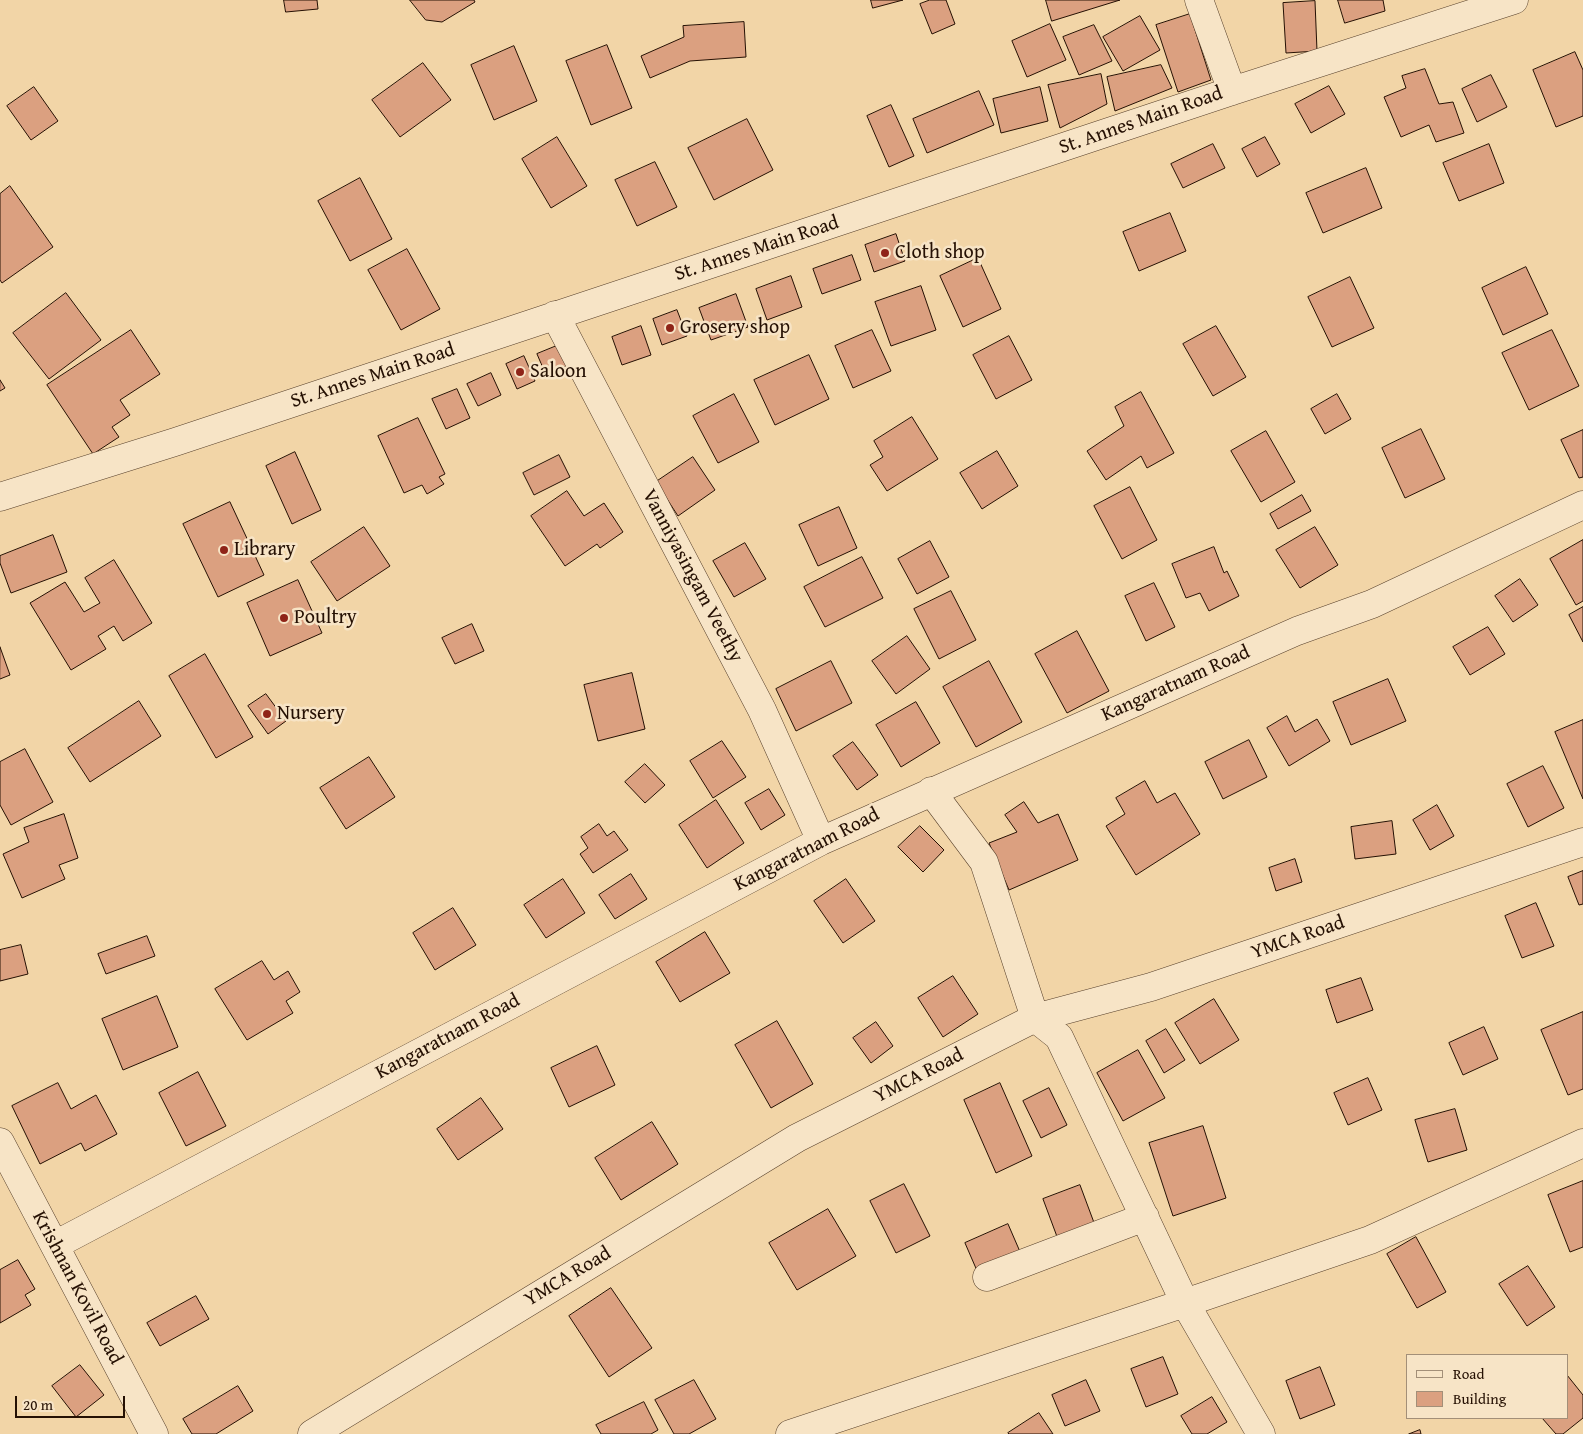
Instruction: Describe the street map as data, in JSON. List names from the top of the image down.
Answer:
{
  "streets": {
    "street": [
      "St. Annes Main Road",
      "Vanniyasingam Veethy",
      "Kangaratnam Road",
      "YMCA Road",
      "Krishnan Kovil Road"
    ]
  },
  "crossings": [
    ["St. Annes Main Road", "Vanniyasingam Veethy"],
    ["Vanniyasingam Veethy", "Kangaratnam Road"],
    ["Kangaratnam Road", "Krishnan Kovil Road"]
  ],
  "places": [
    "Cloth shop",
    "Grosery shop",
    "Saloon",
    "Library",
    "Poultry",
    "Nursery"
  ],
  "legend": ["Road", "Building"],
  "scale_bar": "20 m"
}
